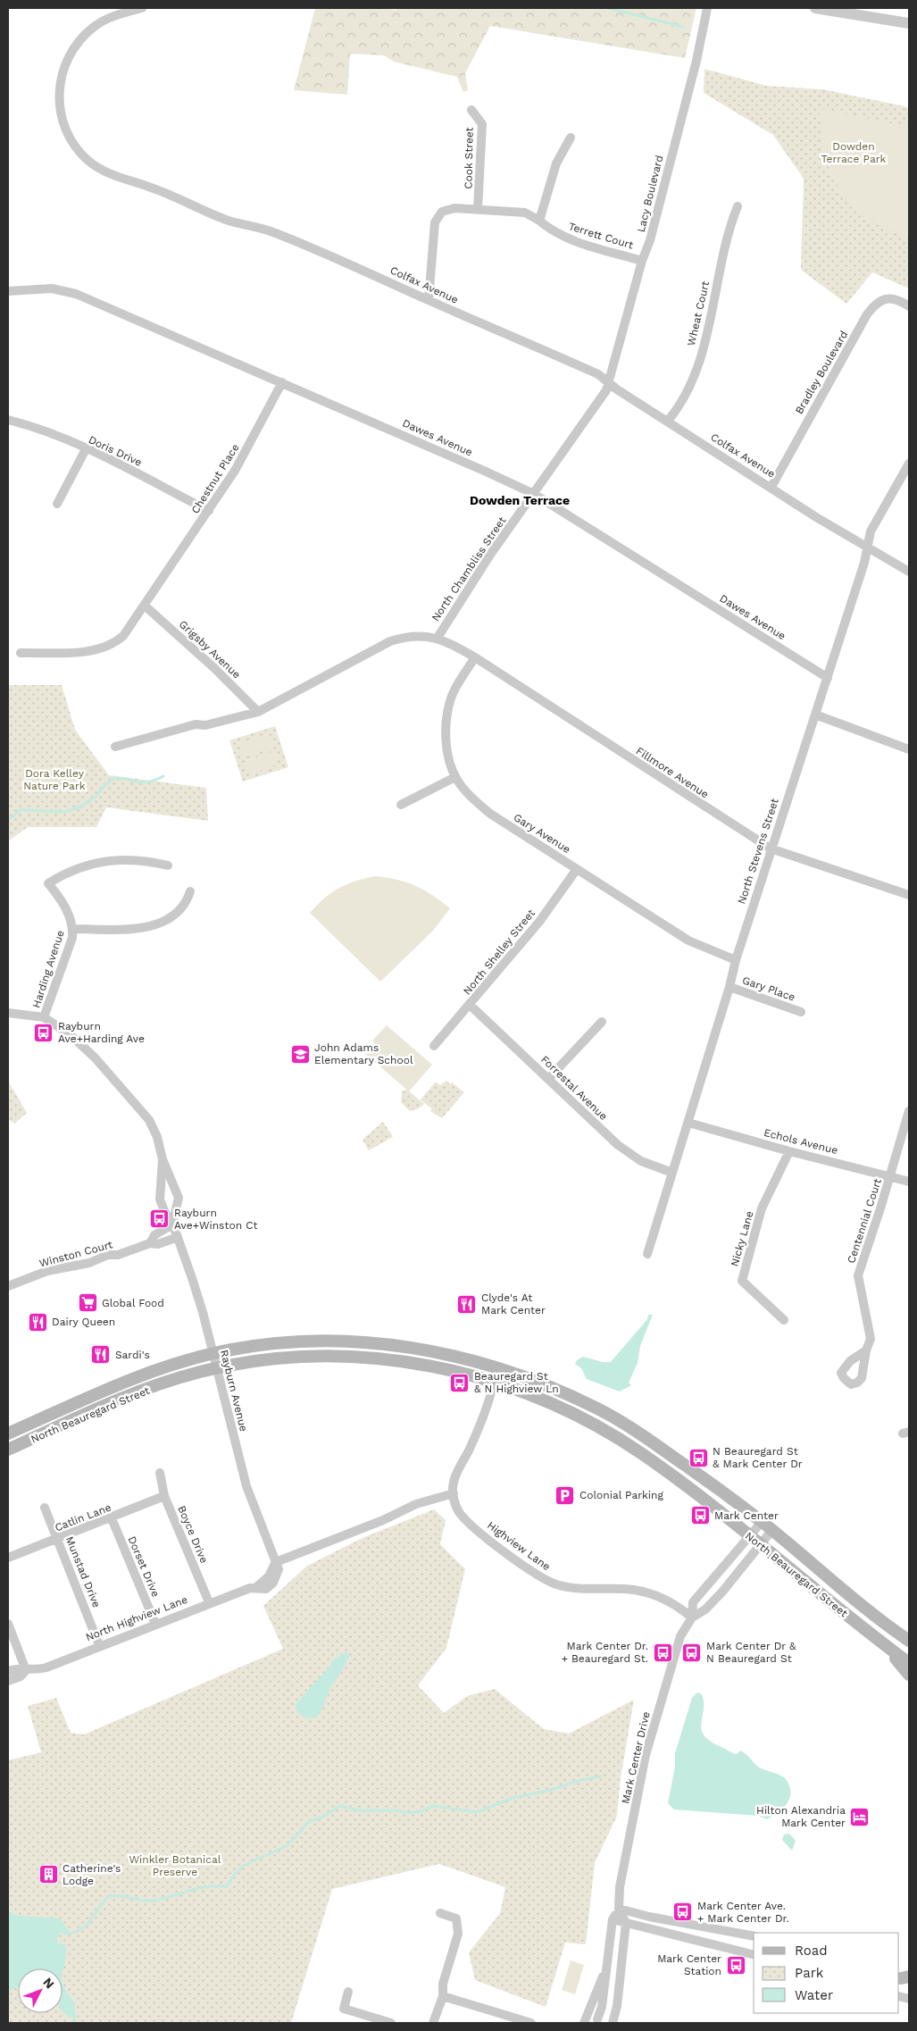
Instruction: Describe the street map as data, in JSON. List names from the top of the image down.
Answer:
{
  "streets": {
    "main road": ["North Beauregard Street"],
    "street": [
      "Cook Street",
      "Lacy Boulevard",
      "Terrett Court",
      "Colfax Avenue",
      "Wheat Court",
      "Bradley Boulevard",
      "Dawes Avenue",
      "Doris Drive",
      "Chestnut Place",
      "North Chambliss Street",
      "Grigsby Avenue",
      "Fillmore Avenue",
      "Gary Avenue",
      "North Stevens Street",
      "North Shelley Street",
      "Harding Avenue",
      "Gary Place",
      "Forrestal Avenue",
      "Echols Avenue",
      "Centennial Court",
      "Nicky Lane",
      "Winston Court",
      "Rayburn Avenue",
      "Catlin Lane",
      "Boyce Drive",
      "Highview Lane",
      "Dorset Drive",
      "Munstad Drive",
      "North Highview Lane",
      "Mark Center Drive"
    ]
  },
  "crossings": [
    ["Cook Street", "Terrett Court"],
    ["Lacy Boulevard", "Terrett Court"],
    ["Lacy Boulevard", "Colfax Avenue"],
    ["Lacy Boulevard", "North Chambliss Street"],
    ["Terrett Court", "Colfax Avenue"],
    ["Colfax Avenue", "Wheat Court"],
    ["Colfax Avenue", "Bradley Boulevard"],
    ["Colfax Avenue", "North Chambliss Street"],
    ["Colfax Avenue", "North Stevens Street"],
    ["Dawes Avenue", "Chestnut Place"],
    ["Dawes Avenue", "North Chambliss Street"],
    ["Dawes Avenue", "North Stevens Street"],
    ["Doris Drive", "Chestnut Place"],
    ["Chestnut Place", "Grigsby Avenue"],
    ["North Chambliss Street", "Grigsby Avenue"],
    ["North Chambliss Street", "Fillmore Avenue"],
    ["Fillmore Avenue", "Gary Avenue"],
    ["Fillmore Avenue", "North Stevens Street"],
    ["Gary Avenue", "North Stevens Street"],
    ["Gary Avenue", "North Shelley Street"],
    ["North Stevens Street", "Gary Place"],
    ["North Stevens Street", "Forrestal Avenue"],
    ["North Stevens Street", "Echols Avenue"],
    ["North Shelley Street", "Forrestal Avenue"],
    ["Harding Avenue", "Rayburn Avenue"],
    ["Echols Avenue", "Centennial Court"],
    ["Echols Avenue", "Nicky Lane"],
    ["Winston Court", "Rayburn Avenue"],
    ["Rayburn Avenue", "North Beauregard Street"],
    ["Rayburn Avenue", "North Highview Lane"],
    ["North Beauregard Street", "Mark Center Drive"],
    ["Catlin Lane", "Boyce Drive"],
    ["Catlin Lane", "Dorset Drive"],
    ["Catlin Lane", "Munstad Drive"],
    ["Boyce Drive", "North Highview Lane"],
    ["Highview Lane", "Mark Center Drive"],
    ["Dorset Drive", "North Highview Lane"],
    ["Munstad Drive", "North Highview Lane"]
  ],
  "districts": ["Dowden Terrace"],
  "parks": ["Dowden Terrace Park", "Dora Kelley Nature Park", "Winkler Botanical Preserve"],
  "places": {
    "bus stop": [
      "Rayburn Ave+Harding Ave",
      "Rayburn Ave+Winston Ct",
      "Beauregard St & N Highview Ln",
      "N Beauregard St & Mark Center Dr",
      "Mark Center",
      "Mark Center Dr. + Beauregard St.",
      "Mark Center Dr & N Beauregard St",
      "Mark Center Ave. + Mark Center Dr.",
      "Mark Center Station"
    ],
    "school or university": ["John Adams Elementary School"],
    "supermarket": ["Global Food"],
    "restaurant": ["Clyde's At Mark Center", "Dairy Queen", "Sardi's"],
    "parking": ["Colonial Parking"],
    "hotel": ["Hilton Alexandria Mark Center"],
    "building": ["Catherine's Lodge"]
  },
  "legend": ["Road", "Park", "Water"],
  "north": "top right"
}
